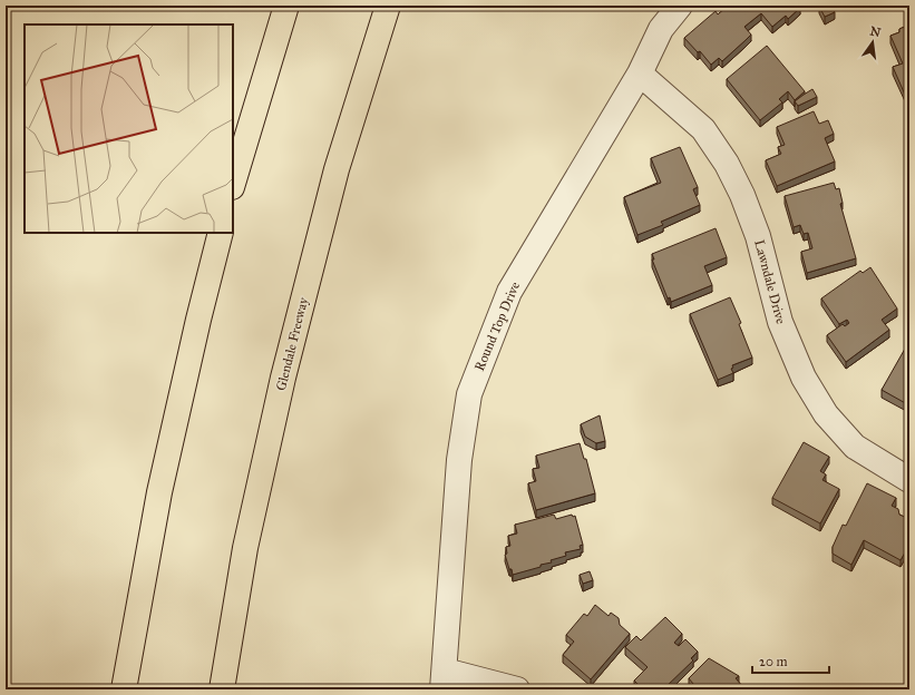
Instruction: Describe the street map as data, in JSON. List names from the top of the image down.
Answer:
{
  "streets": {
    "highway": ["Glendale Freeway"],
    "street": ["Lawndale Drive", "Round Top Drive"]
  },
  "crossings": [
    ["Lawndale Drive", "Round Top Drive"]
  ],
  "scale_bar": "20 m",
  "north": "top"
}
